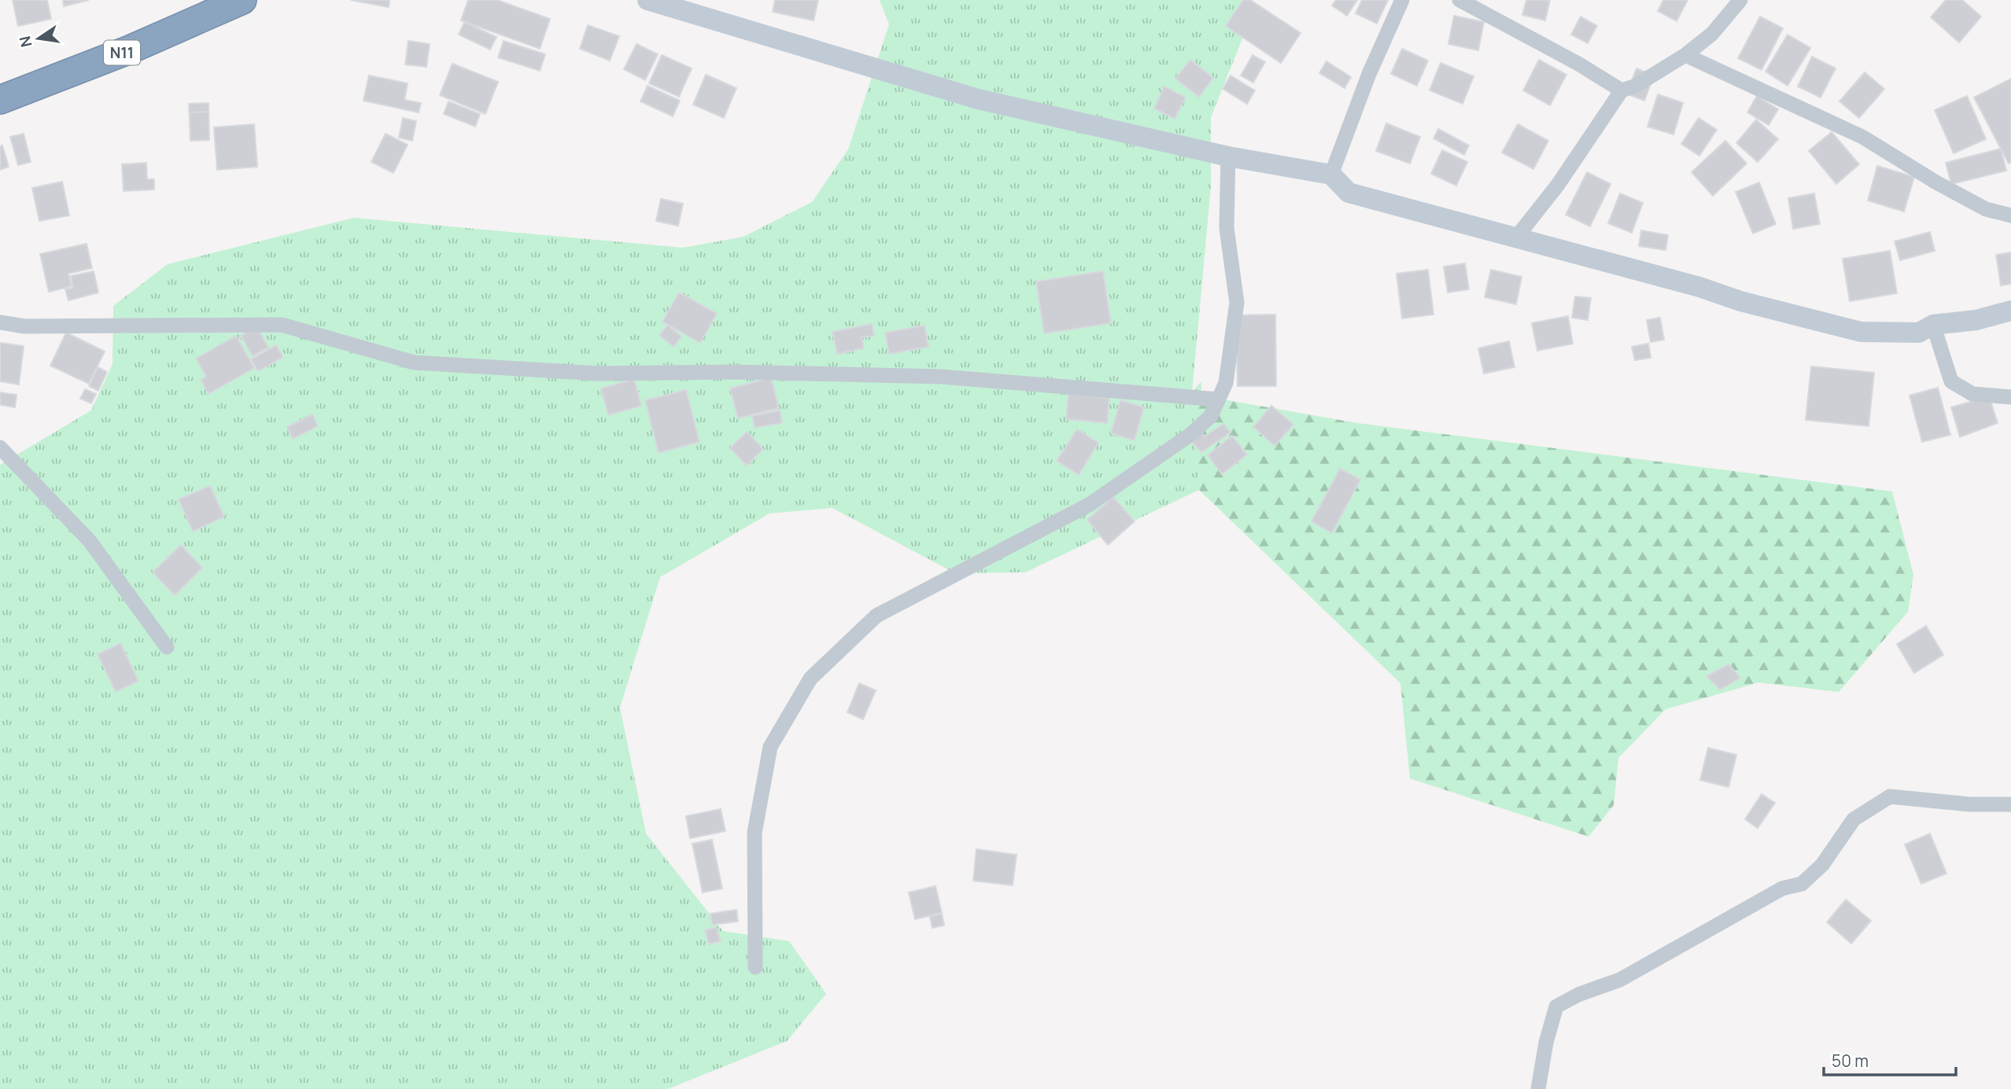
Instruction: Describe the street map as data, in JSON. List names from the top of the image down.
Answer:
{
  "streets": {
    "highway": ["N11"]
  },
  "scale_bar": "50 m",
  "north": "left"
}
